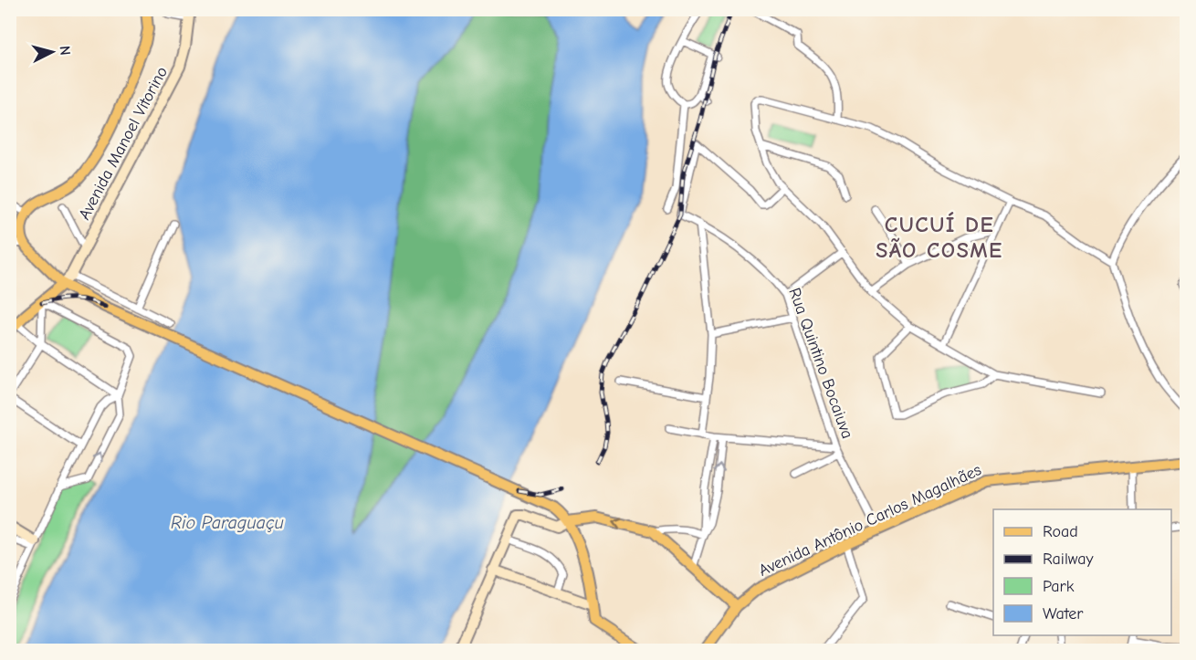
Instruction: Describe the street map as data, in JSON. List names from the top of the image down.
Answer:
{
  "streets": {
    "main road": ["Avenida Antônio Carlos Magalhães"],
    "street": ["Avenida Manoel Vitorino", "Rua Quintino Bocaiuva"]
  },
  "crossings": [
    ["Rua Quintino Bocaiuva", "Avenida Antônio Carlos Magalhães"]
  ],
  "districts": ["CUCUÍ DE SÃO COSME"],
  "water": ["Rio Paraguaçu"],
  "legend": [
    "Road",
    "Railway",
    "Park",
    "Water"
  ],
  "north": "right"
}
